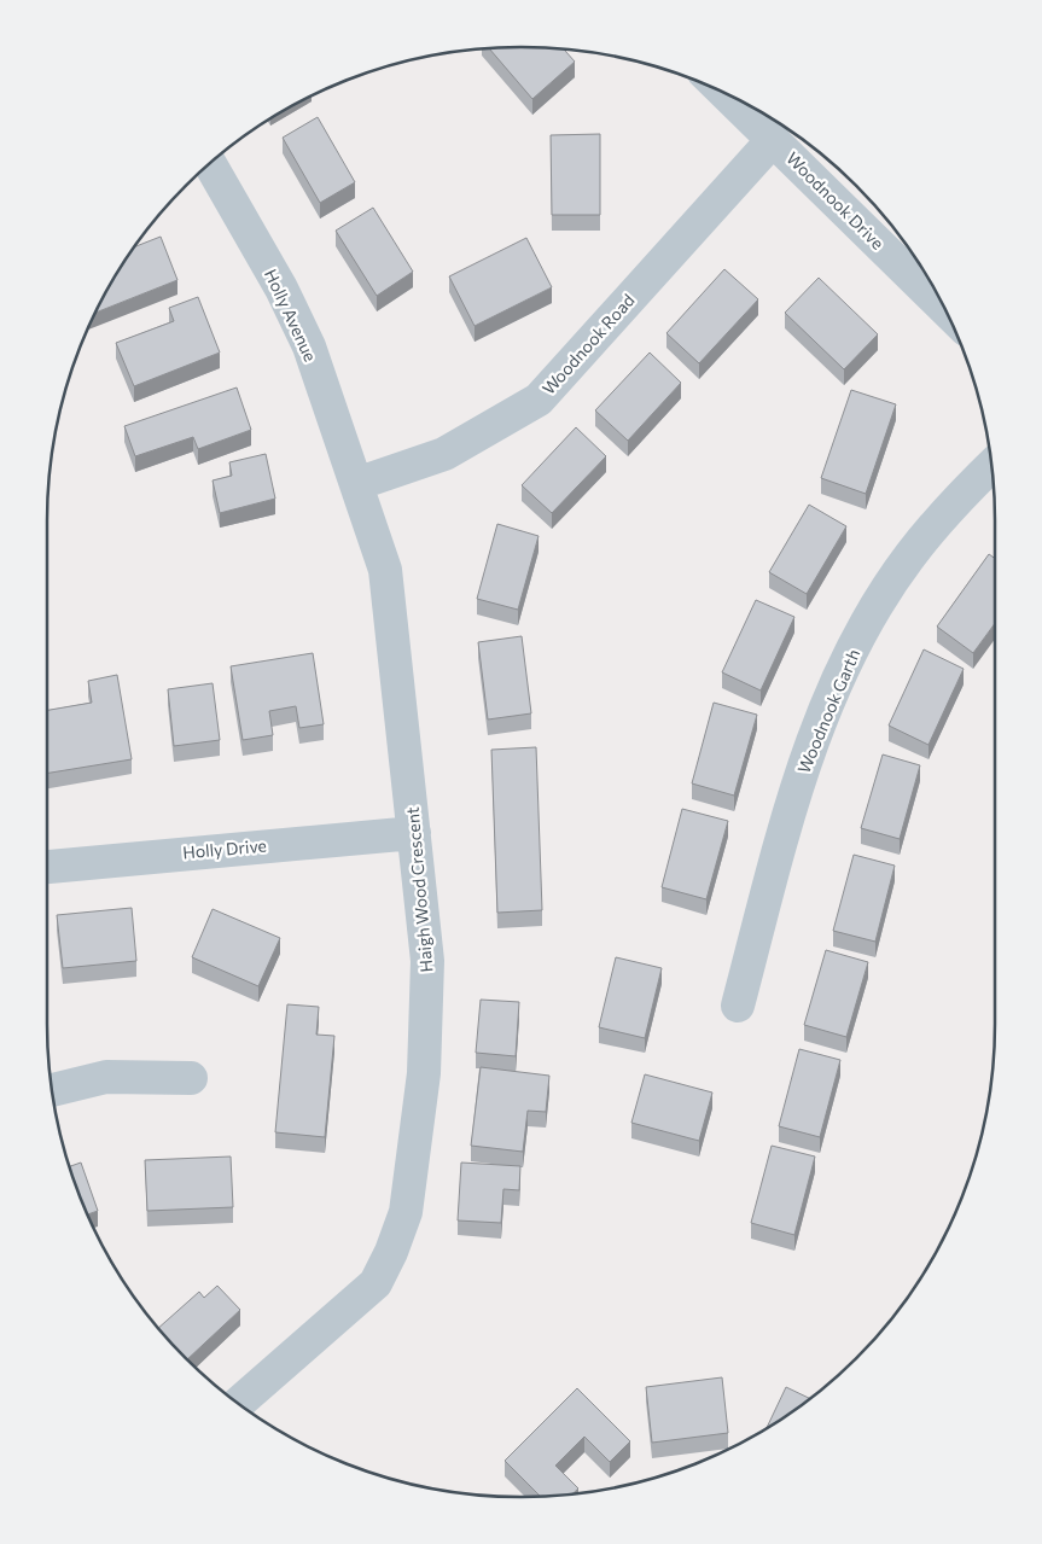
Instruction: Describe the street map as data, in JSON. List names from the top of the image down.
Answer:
{
  "streets": {
    "street": [
      "Woodnook Drive",
      "Holly Avenue",
      "Woodnook Road",
      "Woodnook Garth",
      "Holly Drive",
      "Haigh Wood Crescent"
    ]
  },
  "crossings": [
    ["Woodnook Drive", "Woodnook Road"],
    ["Holly Avenue", "Woodnook Road"],
    ["Holly Avenue", "Haigh Wood Crescent"],
    ["Woodnook Road", "Haigh Wood Crescent"],
    ["Holly Drive", "Haigh Wood Crescent"]
  ]
}
